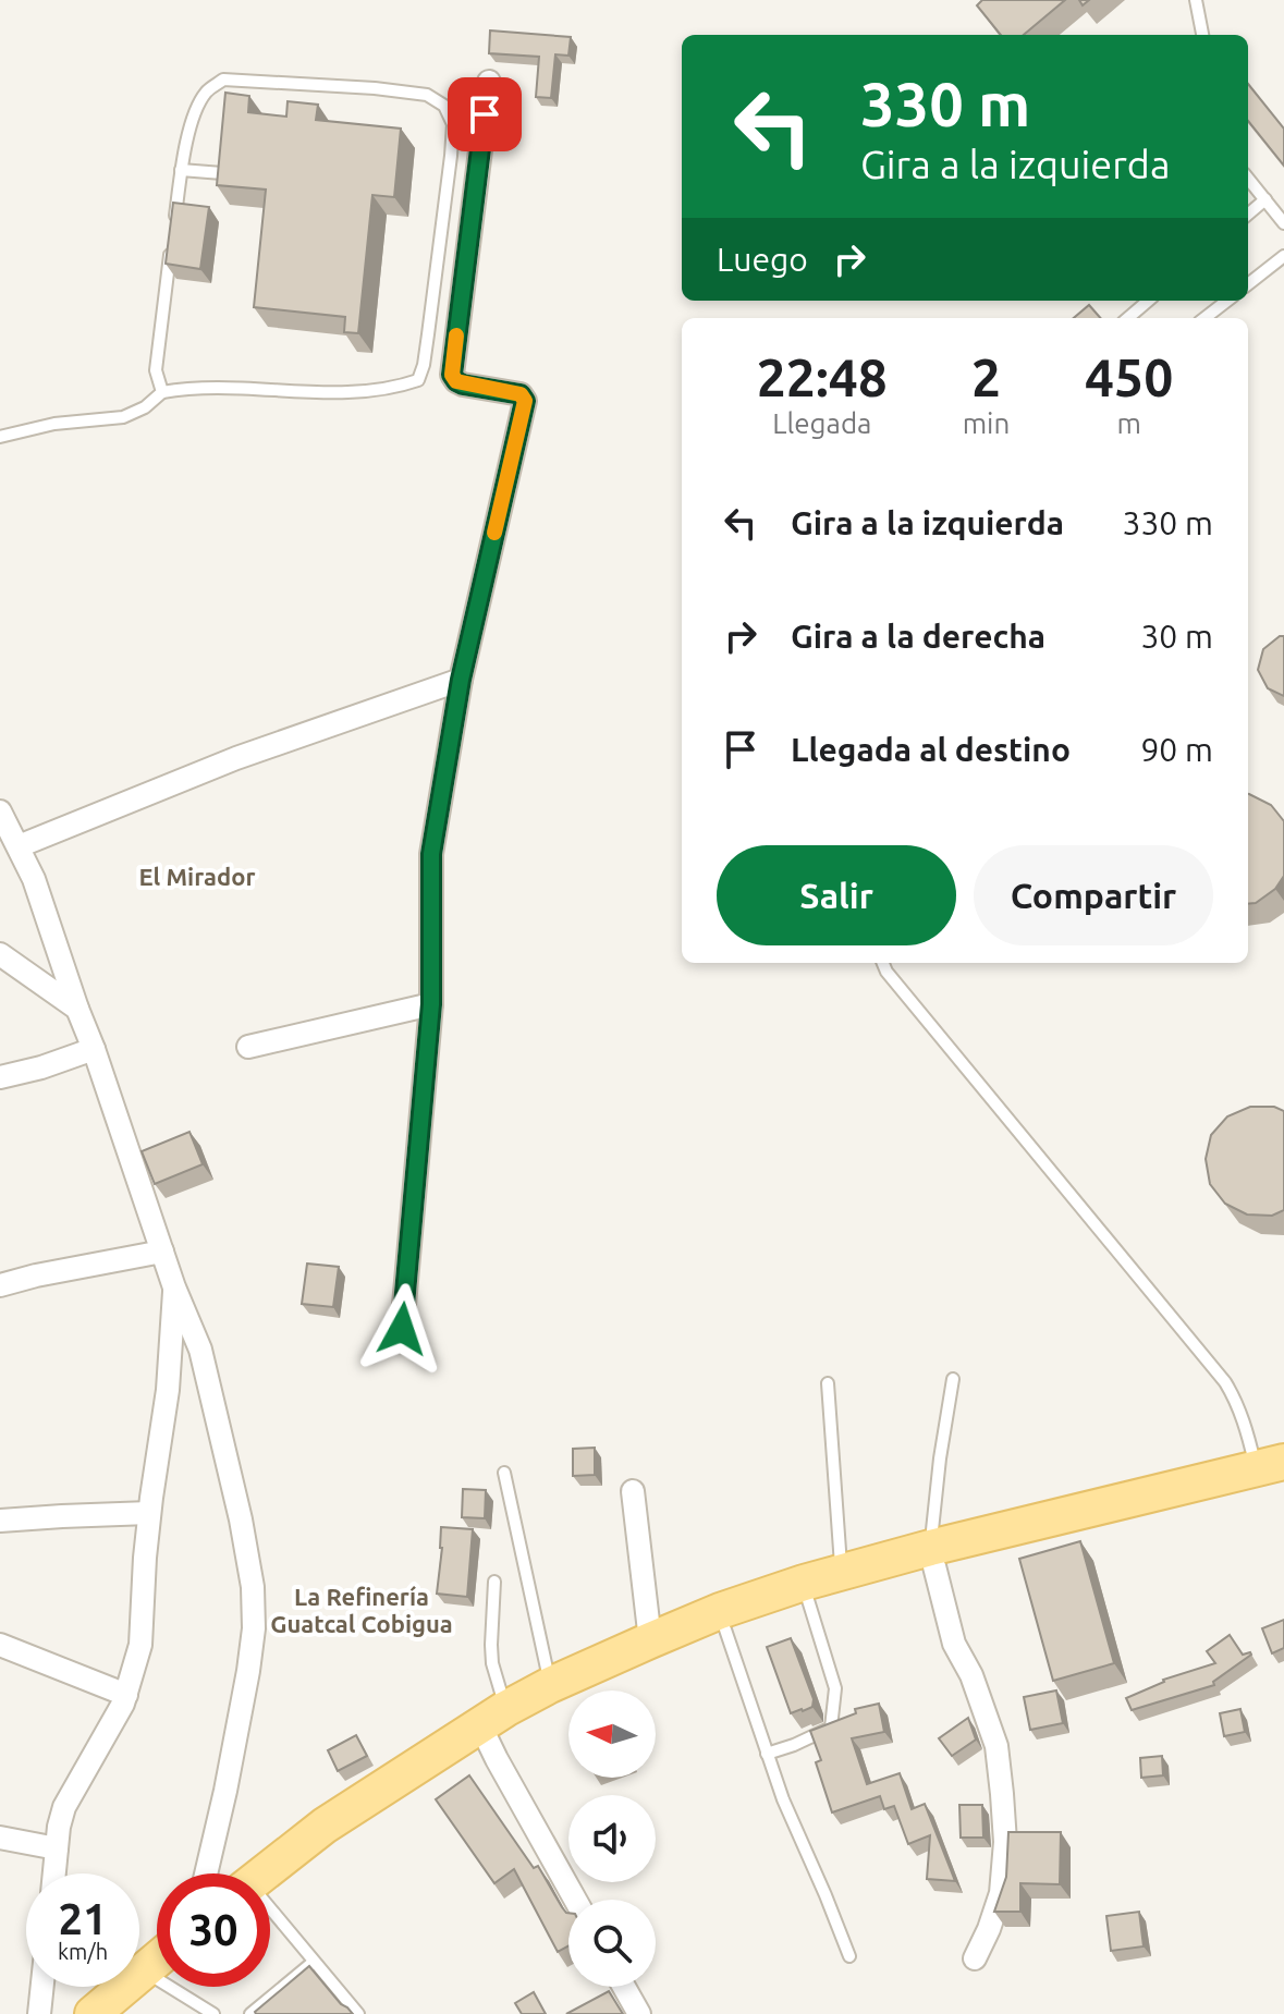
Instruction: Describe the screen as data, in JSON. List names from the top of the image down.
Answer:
{
  "districts": ["El Mirador", "La Refinería Guatcal Cobigua"],
  "north": "left",
  "page": {
    "turn": ["330 m", "Gira a la izquierda"],
    "then": "Luego",
    "eta": [
      "22:48",
      "Llegada",
      "2",
      "min",
      "450",
      "m"
    ],
    "list": [
      {
        "name": "Gira a la izquierda",
        "value": "330 m"
      },
      {
        "name": "Gira a la derecha",
        "value": "30 m"
      },
      {
        "name": "Llegada al destino",
        "value": "90 m"
      }
    ],
    "buttons": ["Salir", "Compartir"],
    "speed": "21 km/h",
    "limit": "30"
  }
}
